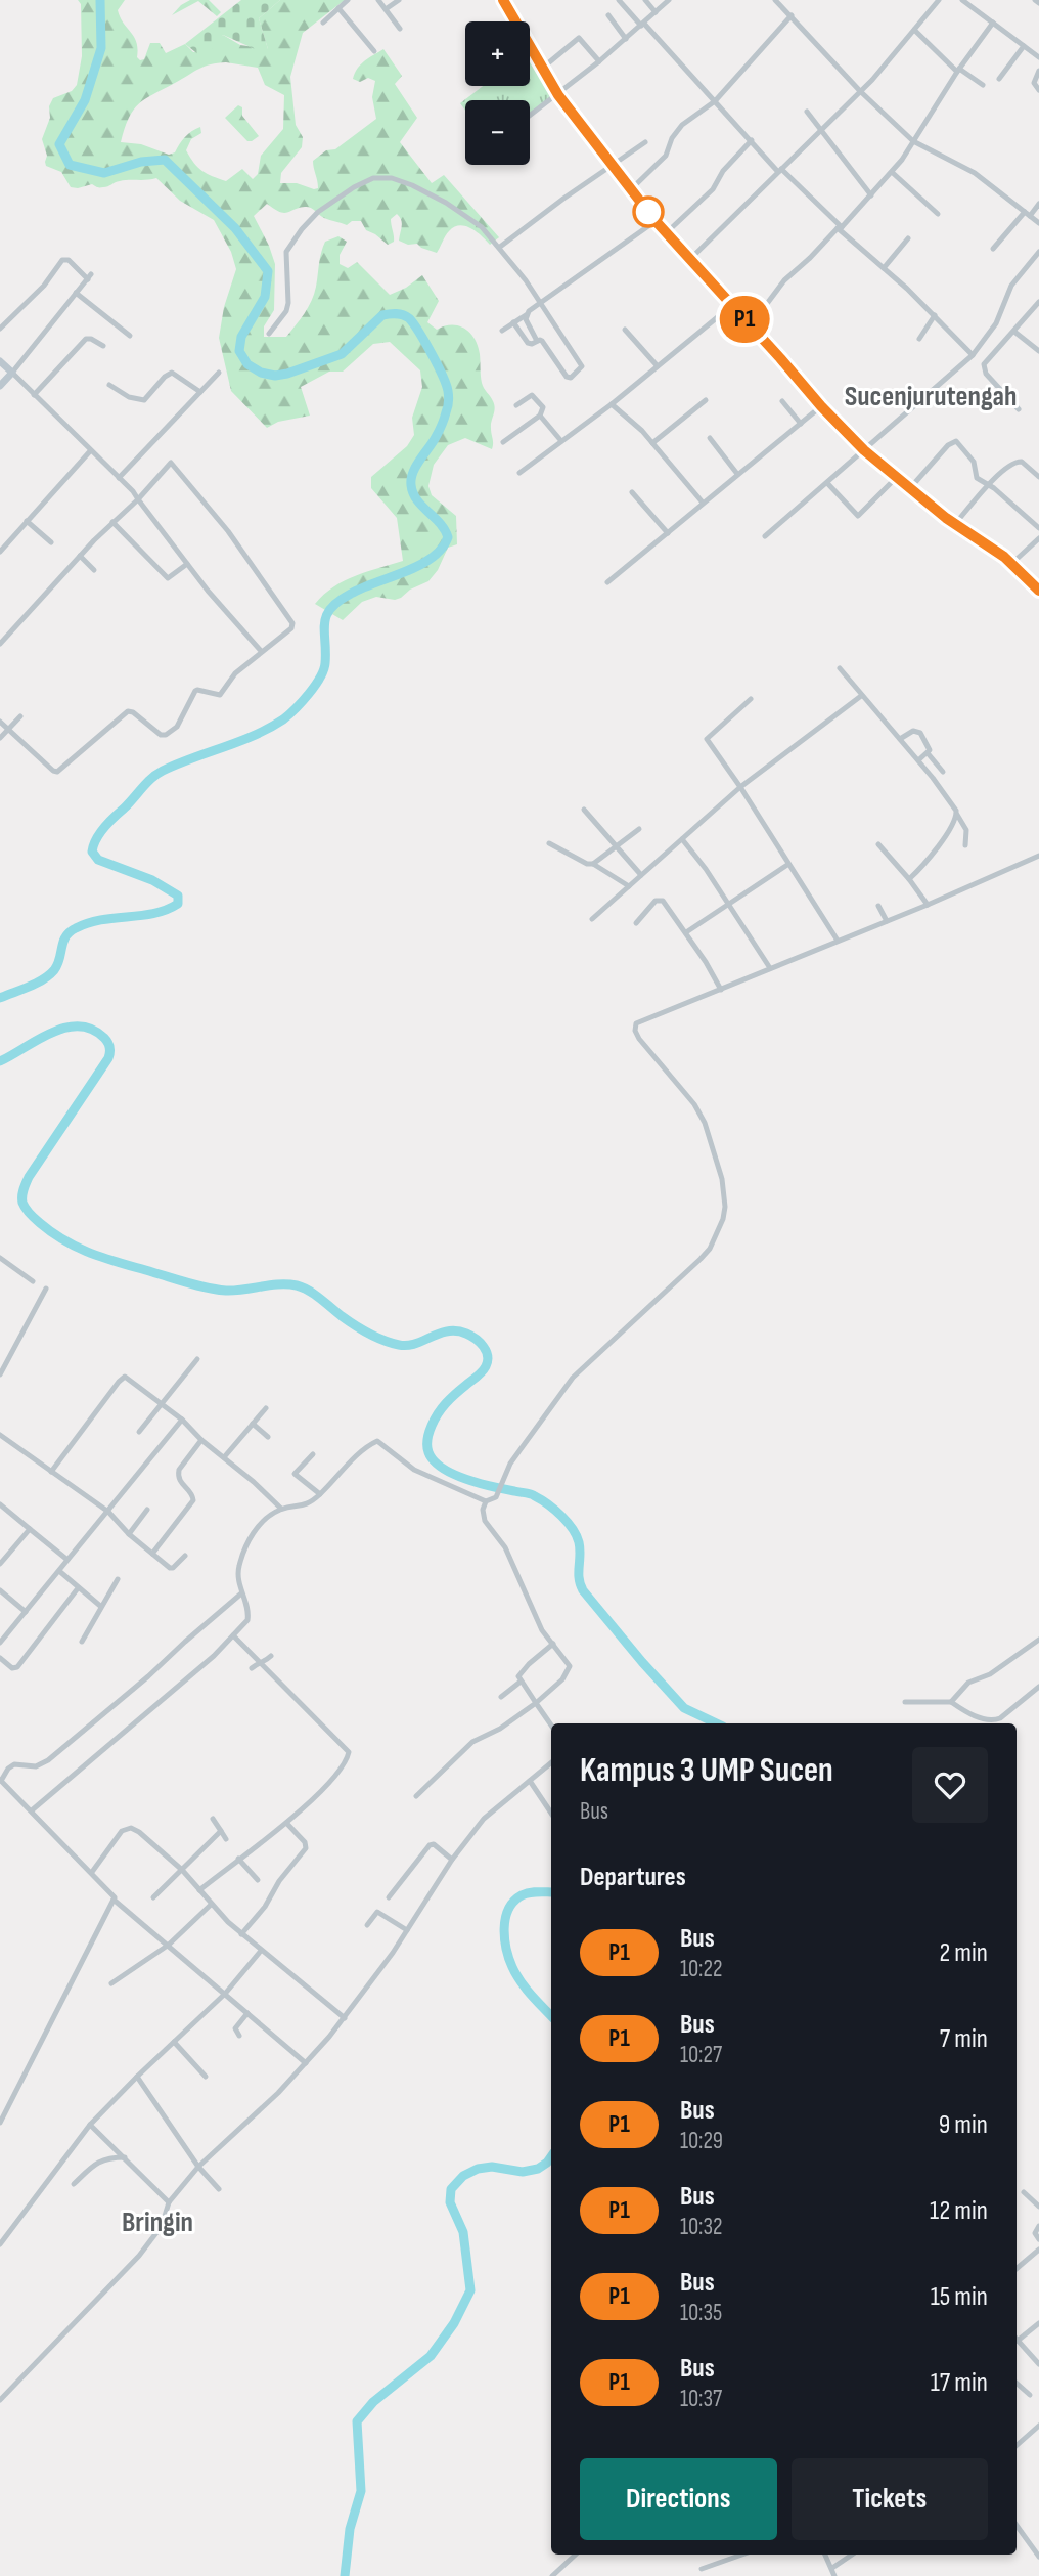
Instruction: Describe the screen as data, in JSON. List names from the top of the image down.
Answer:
{
  "districts": ["Sucenjurutengah", "Bringin"],
  "lines": ["bus line P1"],
  "page": {
    "on_map": "P1",
    "map_buttons": ["+", "−"],
    "heading": [
      ["Kampus 3 UMP Sucen", "Bus"],
      "Departures"
    ],
    "list": [
      {
        "mark": "P1",
        "name": "Bus",
        "note": "10:22",
        "value": "2 min"
      },
      {
        "mark": "P1",
        "name": "Bus",
        "note": "10:27",
        "value": "7 min"
      },
      {
        "mark": "P1",
        "name": "Bus",
        "note": "10:29",
        "value": "9 min"
      },
      {
        "mark": "P1",
        "name": "Bus",
        "note": "10:32",
        "value": "12 min"
      },
      {
        "mark": "P1",
        "name": "Bus",
        "note": "10:35",
        "value": "15 min"
      },
      {
        "mark": "P1",
        "name": "Bus",
        "note": "10:37",
        "value": "17 min"
      }
    ],
    "buttons": ["Directions", "Tickets"]
  }
}
